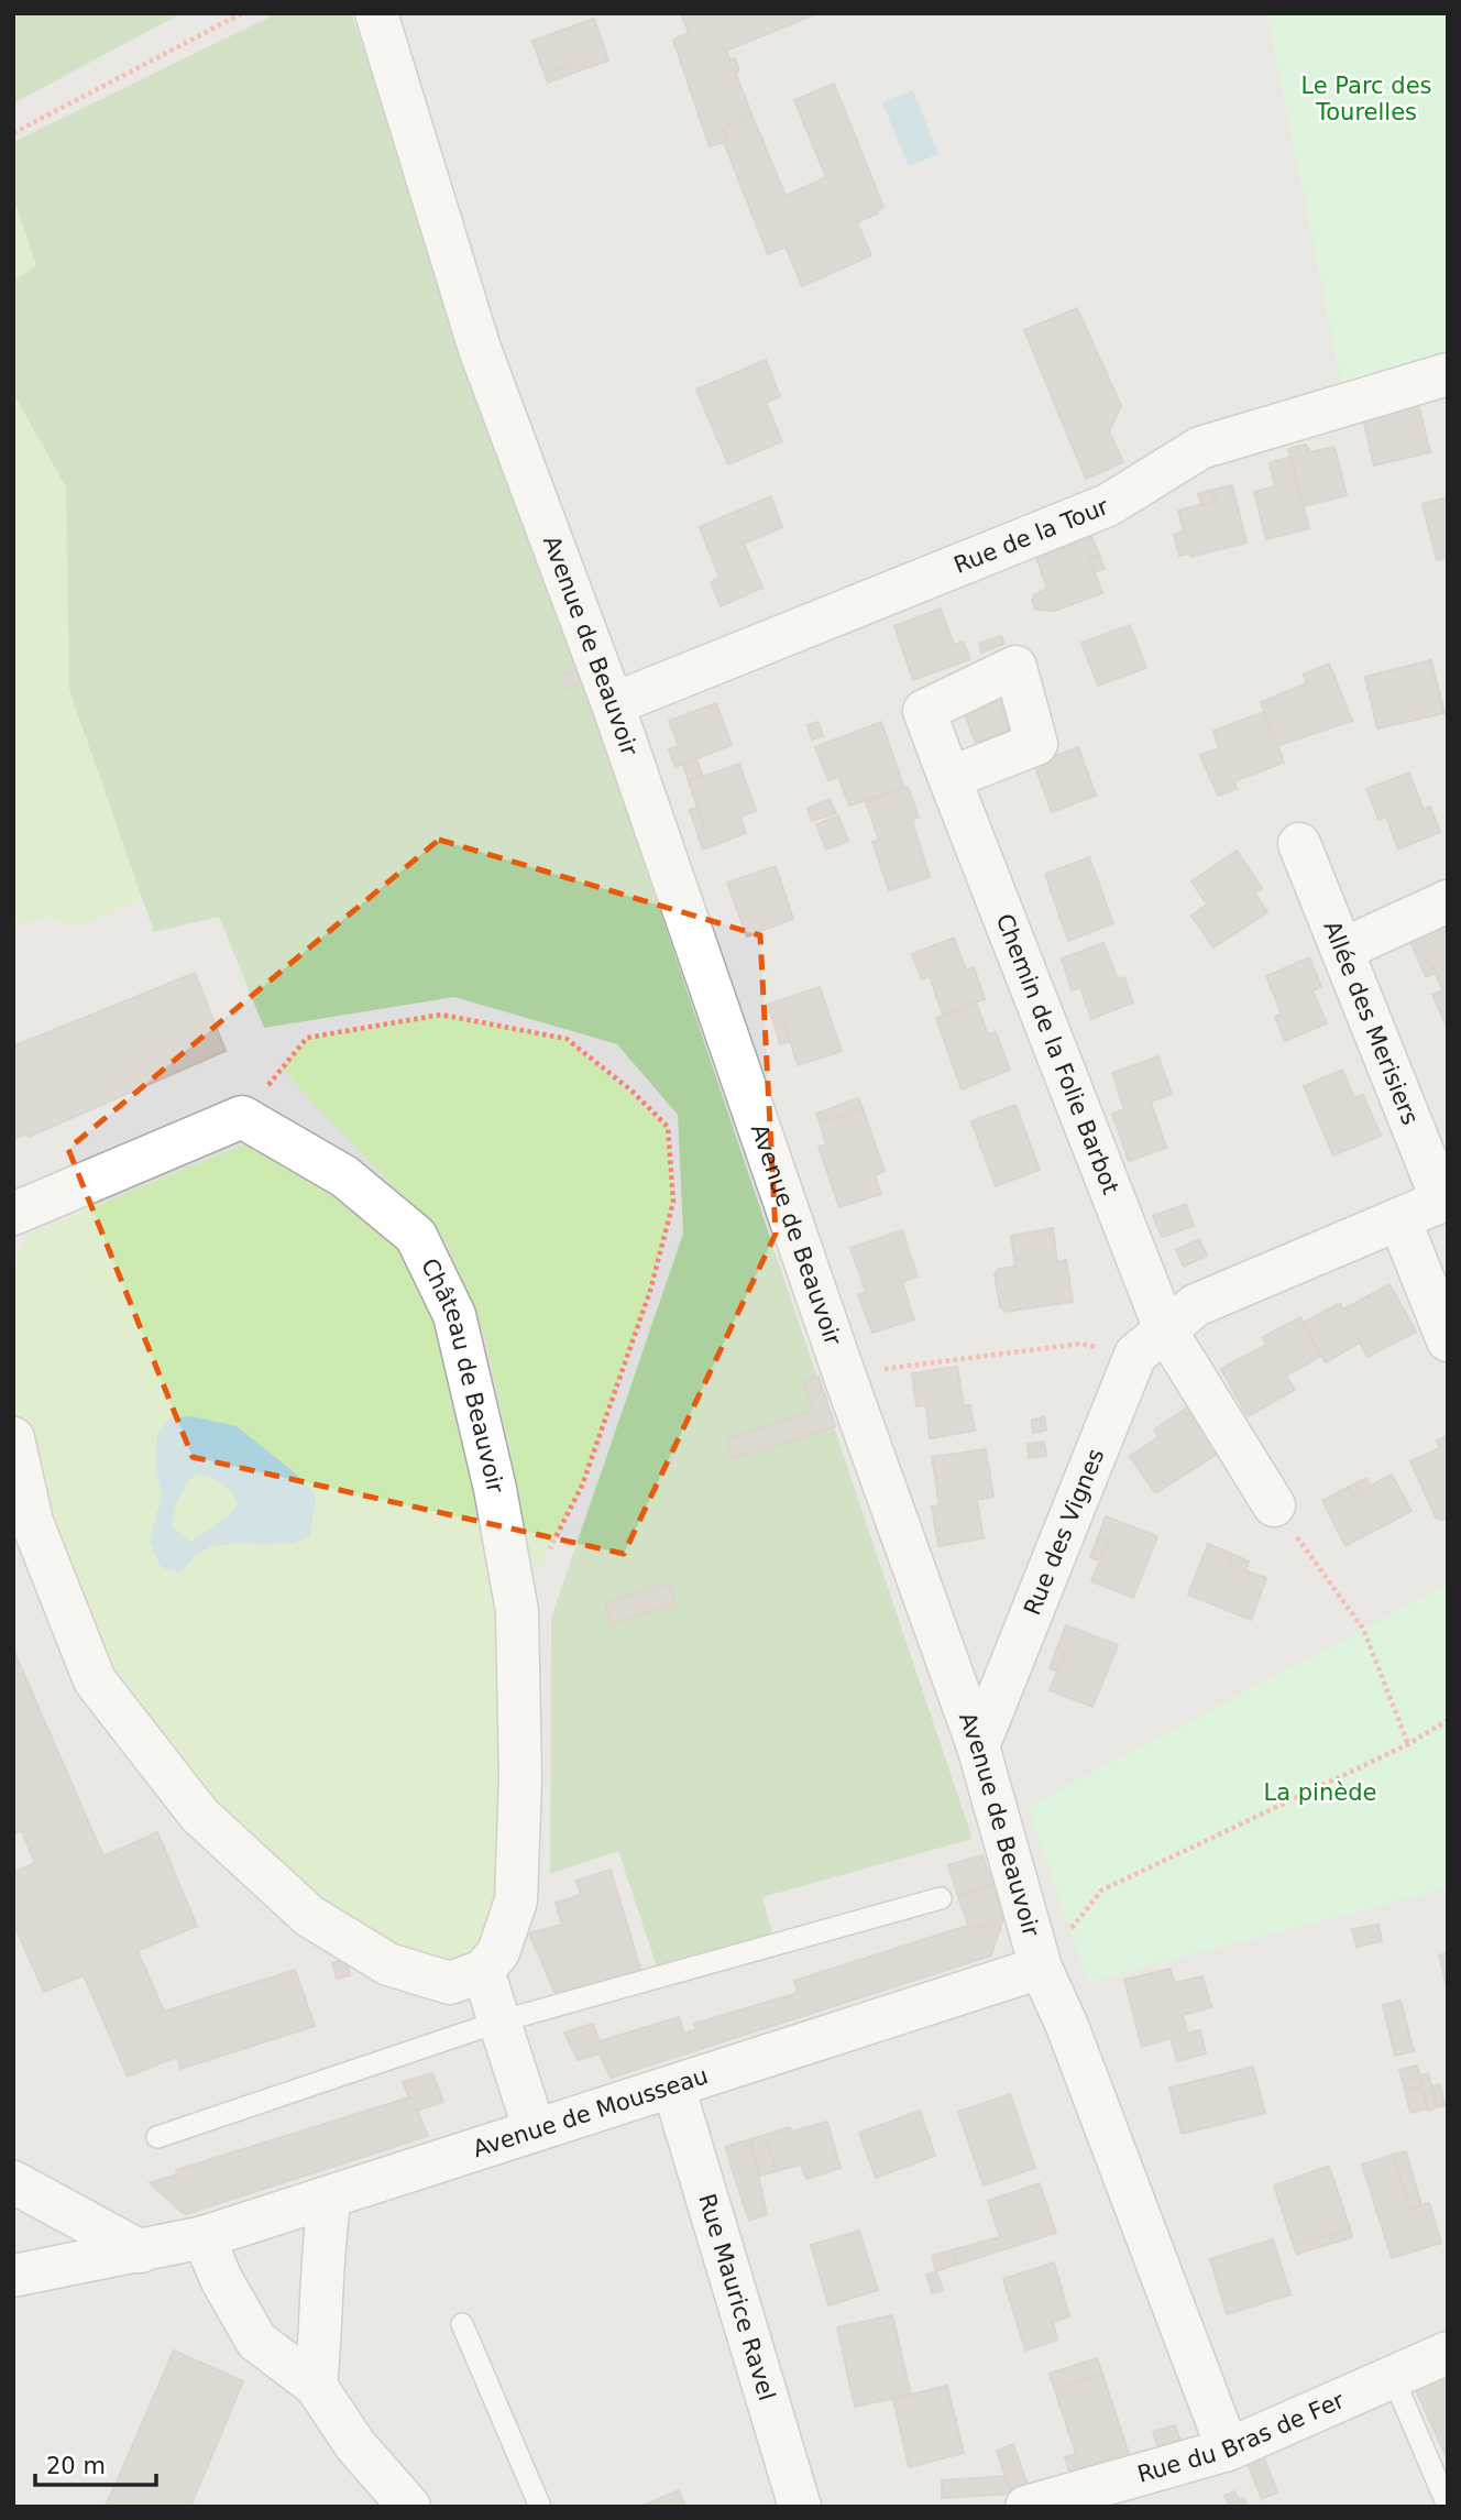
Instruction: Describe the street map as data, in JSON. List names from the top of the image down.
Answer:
{
  "streets": {
    "street": [
      "Rue de la Tour",
      "Avenue de Beauvoir",
      "Allée des Merisiers",
      "Chemin de la Folie Barbot",
      "Château de Beauvoir",
      "Rue des Vignes",
      "Avenue de Mousseau",
      "Rue Maurice Ravel",
      "Rue du Bras de Fer"
    ]
  },
  "crossings": [
    ["Rue de la Tour", "Avenue de Beauvoir"],
    ["Avenue de Beauvoir", "Rue des Vignes"],
    ["Avenue de Beauvoir", "Avenue de Mousseau"],
    ["Avenue de Beauvoir", "Rue du Bras de Fer"],
    ["Allée des Merisiers", "Rue des Vignes"],
    ["Chemin de la Folie Barbot", "Rue des Vignes"],
    ["Avenue de Mousseau", "Rue Maurice Ravel"]
  ],
  "parks": ["Le Parc des Tourelles", "La pinède"],
  "scale_bar": "20 m"
}
